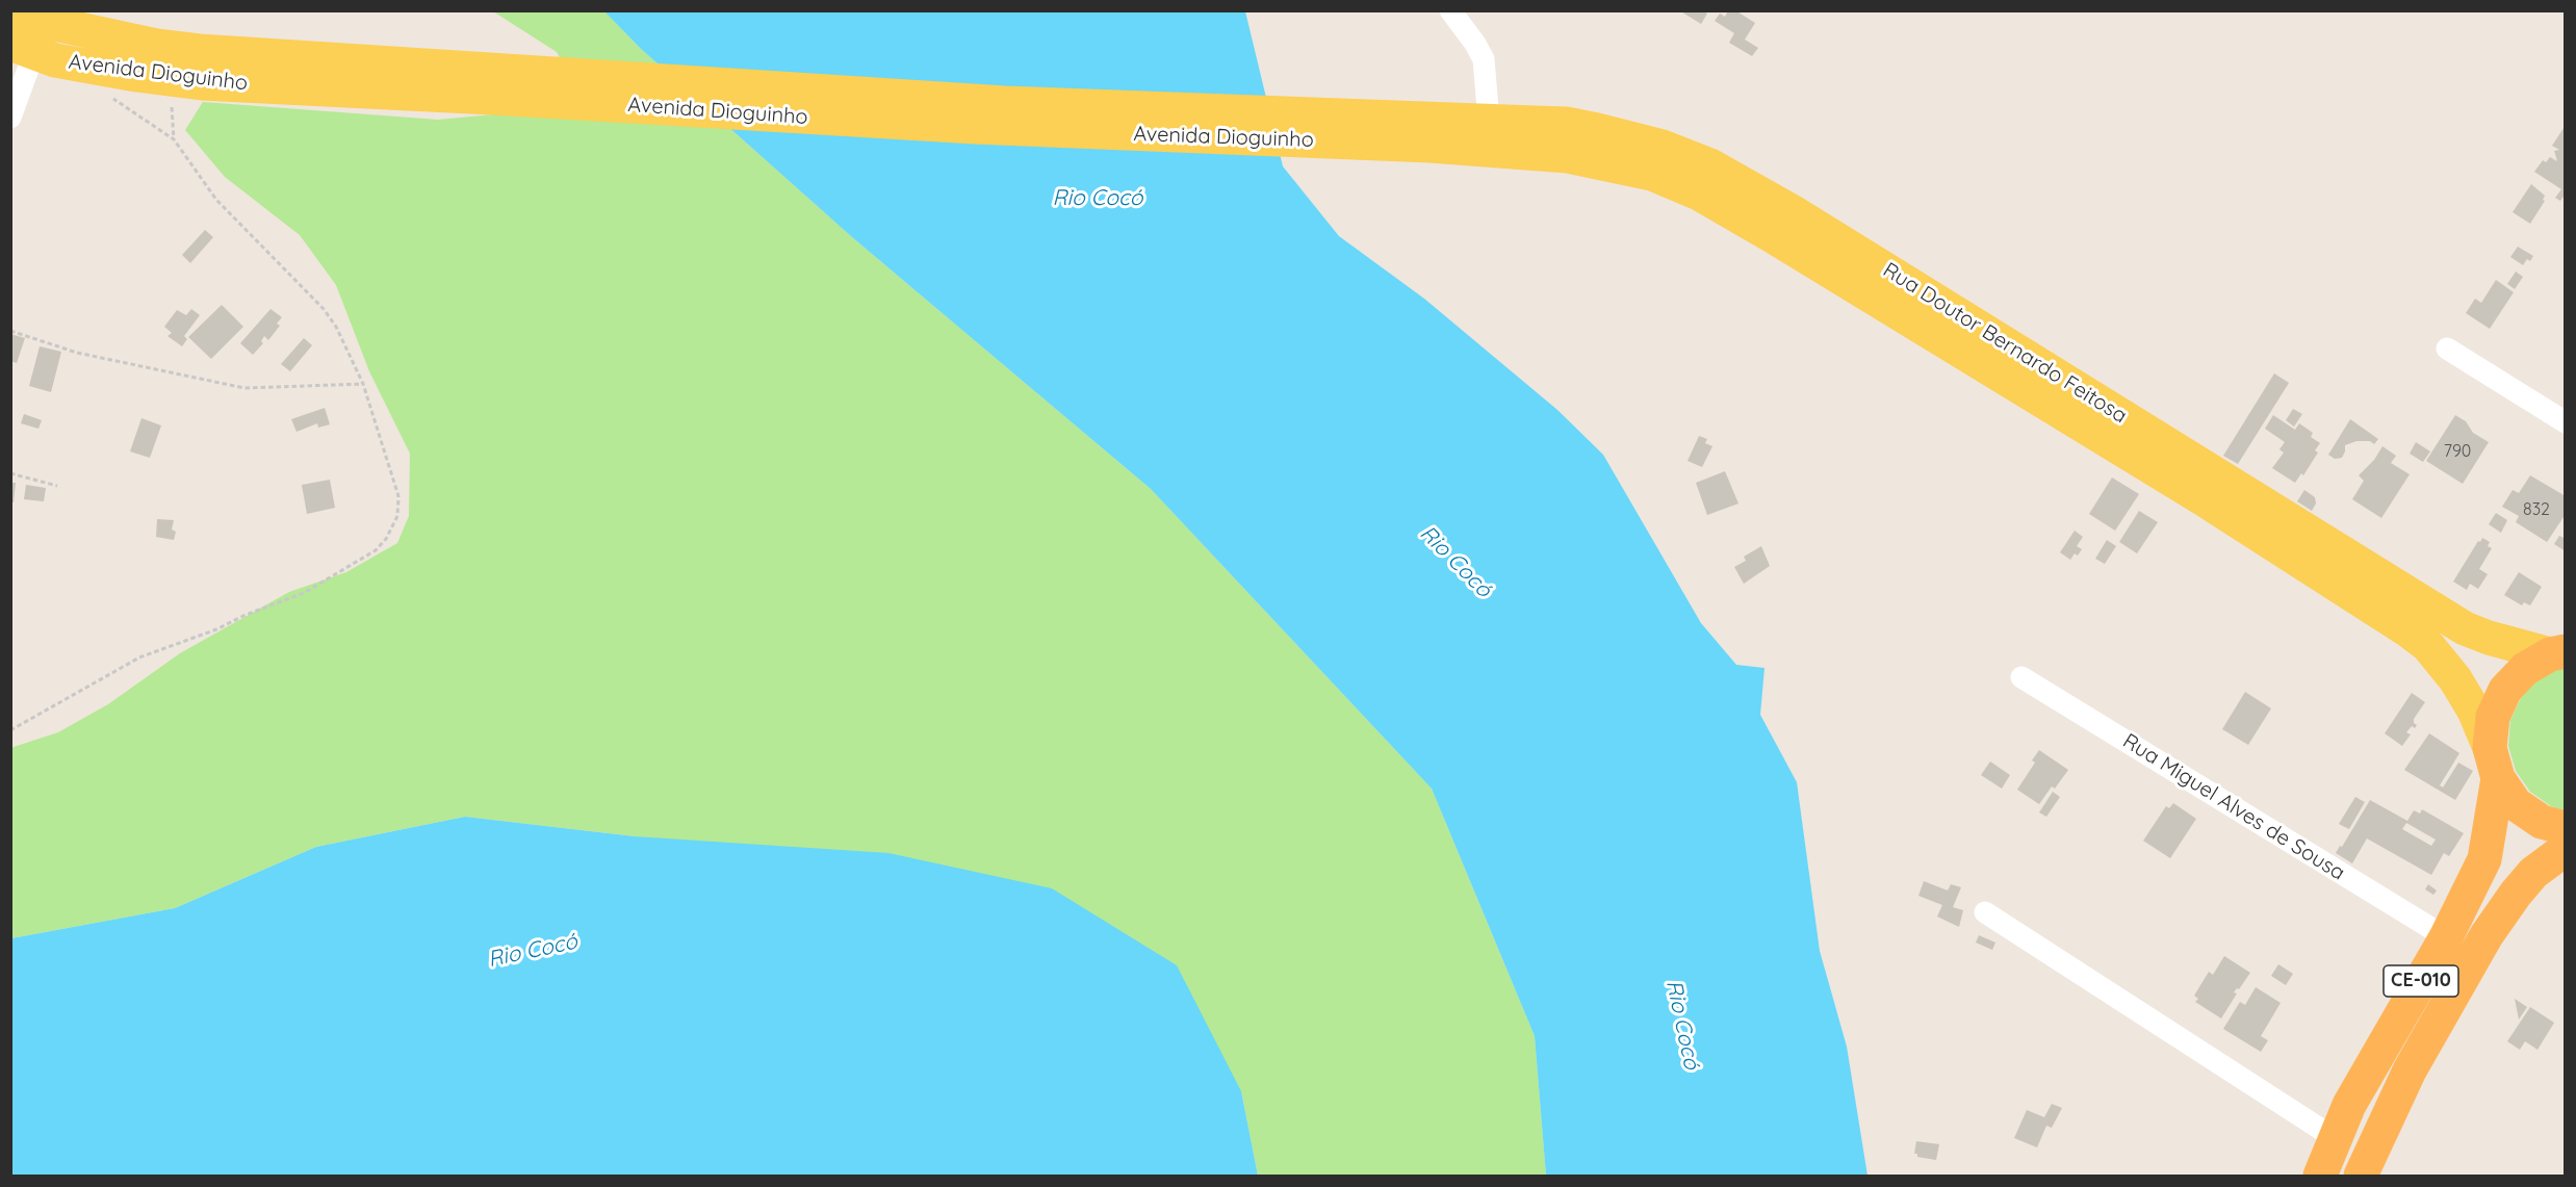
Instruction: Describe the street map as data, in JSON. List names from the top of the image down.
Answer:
{
  "streets": {
    "highway": ["CE-010"],
    "main road": ["Avenida Dioguinho", "Rua Doutor Bernardo Feitosa"],
    "street": ["Rua Miguel Alves de Sousa"]
  },
  "crossings": [
    ["Avenida Dioguinho", "Rua Doutor Bernardo Feitosa"],
    ["Rua Doutor Bernardo Feitosa", "CE-010"],
    ["Rua Miguel Alves de Sousa", "CE-010"]
  ],
  "water": ["Rio Cocó"],
  "house_numbers": ["790", "832"]
}
